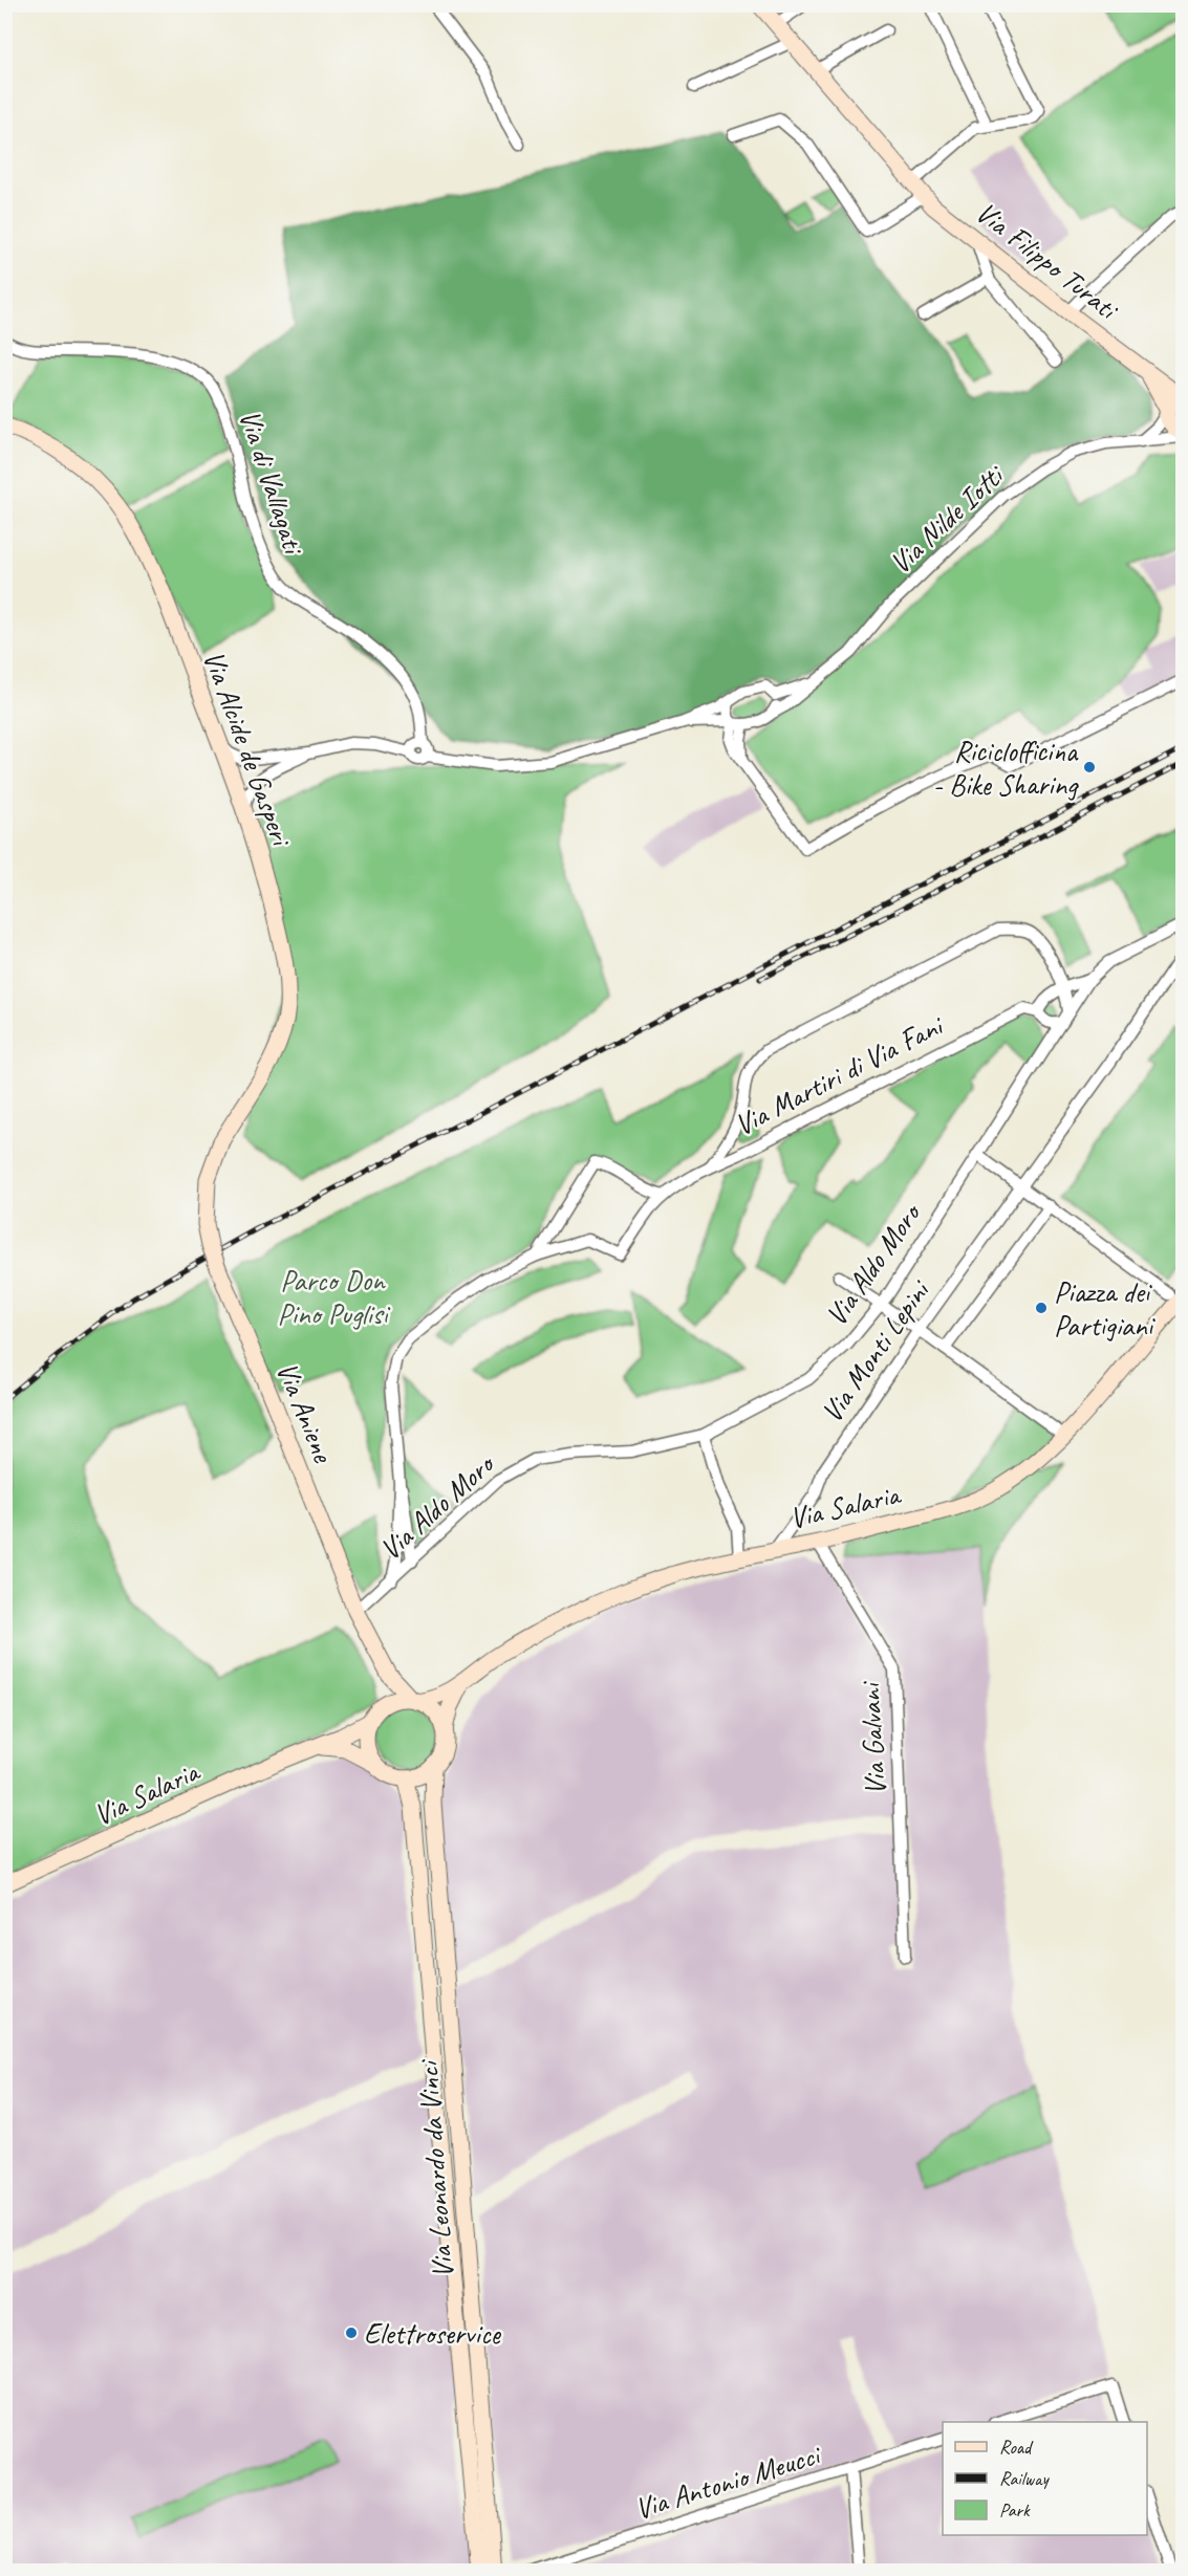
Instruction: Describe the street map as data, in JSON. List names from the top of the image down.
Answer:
{
  "streets": {
    "main road": [
      "Via Filippo Turati",
      "Via Alcide de Gasperi",
      "Via Aniene",
      "Via Salaria",
      "Via Leonardo da Vinci"
    ],
    "street": [
      "Via di Vallagati",
      "Via Nilde Iotti",
      "Via Martiri di Via Fani",
      "Via Aldo Moro",
      "Via Monti Lepini",
      "Via Galvani",
      "Via Antonio Meucci"
    ]
  },
  "crossings": [
    ["Via Filippo Turati", "Via Nilde Iotti"],
    ["Via di Vallagati", "Via Nilde Iotti"],
    ["Via Alcide de Gasperi", "Via Aniene"],
    ["Via Martiri di Via Fani", "Via Aldo Moro"],
    ["Via Aldo Moro", "Via Aniene"],
    ["Via Monti Lepini", "Via Salaria"],
    ["Via Aniene", "Via Salaria"],
    ["Via Aniene", "Via Leonardo da Vinci"],
    ["Via Salaria", "Via Galvani"],
    ["Via Salaria", "Via Leonardo da Vinci"]
  ],
  "parks": ["Parco Don Pino Puglisi"],
  "places": ["Riciclofficina - Bike Sharing", "Piazza dei Partigiani", "Elettroservice"],
  "legend": ["Road", "Railway", "Park"]
}
